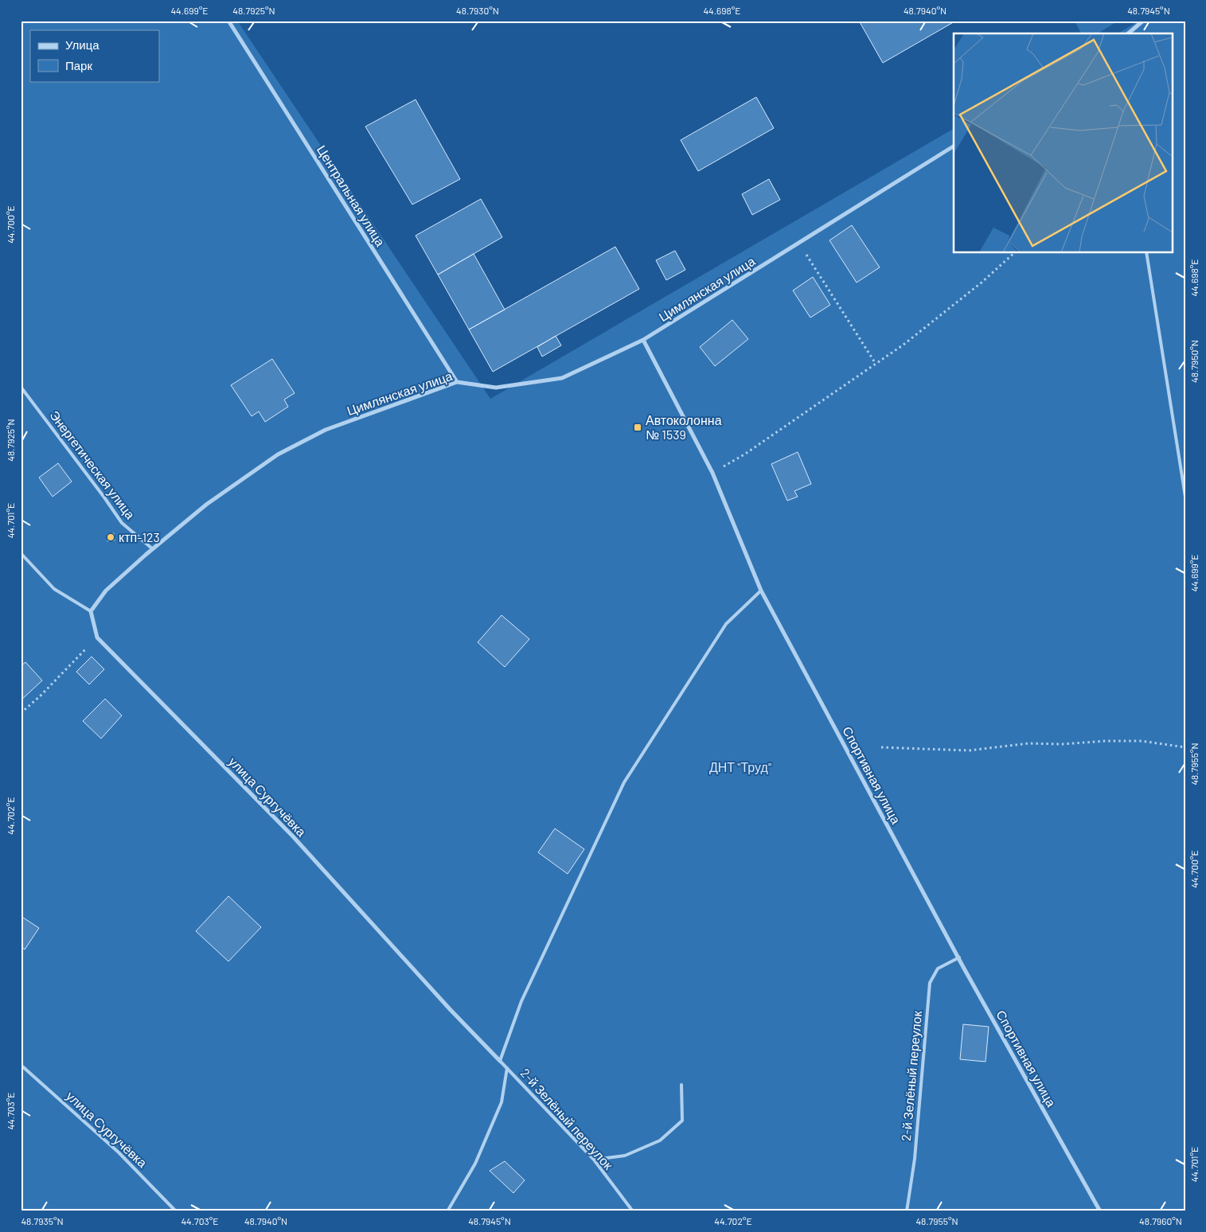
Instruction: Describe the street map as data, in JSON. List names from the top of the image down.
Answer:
{
  "streets": {
    "street": [
      "Центральная улица",
      "Цимлянская улица",
      "Спортивная улица",
      "улица Сургучёвка"
    ],
    "lane": ["Энергетическая улица", "2-й Зелёный переулок"]
  },
  "crossings": [
    ["Центральная улица", "Цимлянская улица"],
    ["Цимлянская улица", "Энергетическая улица"],
    ["Цимлянская улица", "Спортивная улица"],
    ["Спортивная улица", "2-й Зелёный переулок"],
    ["улица Сургучёвка", "2-й Зелёный переулок"]
  ],
  "parks": ["ДНТ \"Труд\""],
  "places": {
    "transit": ["Автоколонна № 1539"],
    "other": ["ктп-123"]
  },
  "legend": ["Улица", "Парк"],
  "coordinates": [
    "44.699°E",
    "48.7925°N",
    "48.7930°N",
    "44.698°E",
    "48.7940°N",
    "48.7945°N",
    "44.700°E",
    "48.7950°N",
    "44.701°E",
    "48.7955°N",
    "44.702°E",
    "44.703°E",
    "48.7935°N",
    "48.7960°N"
  ]
}
